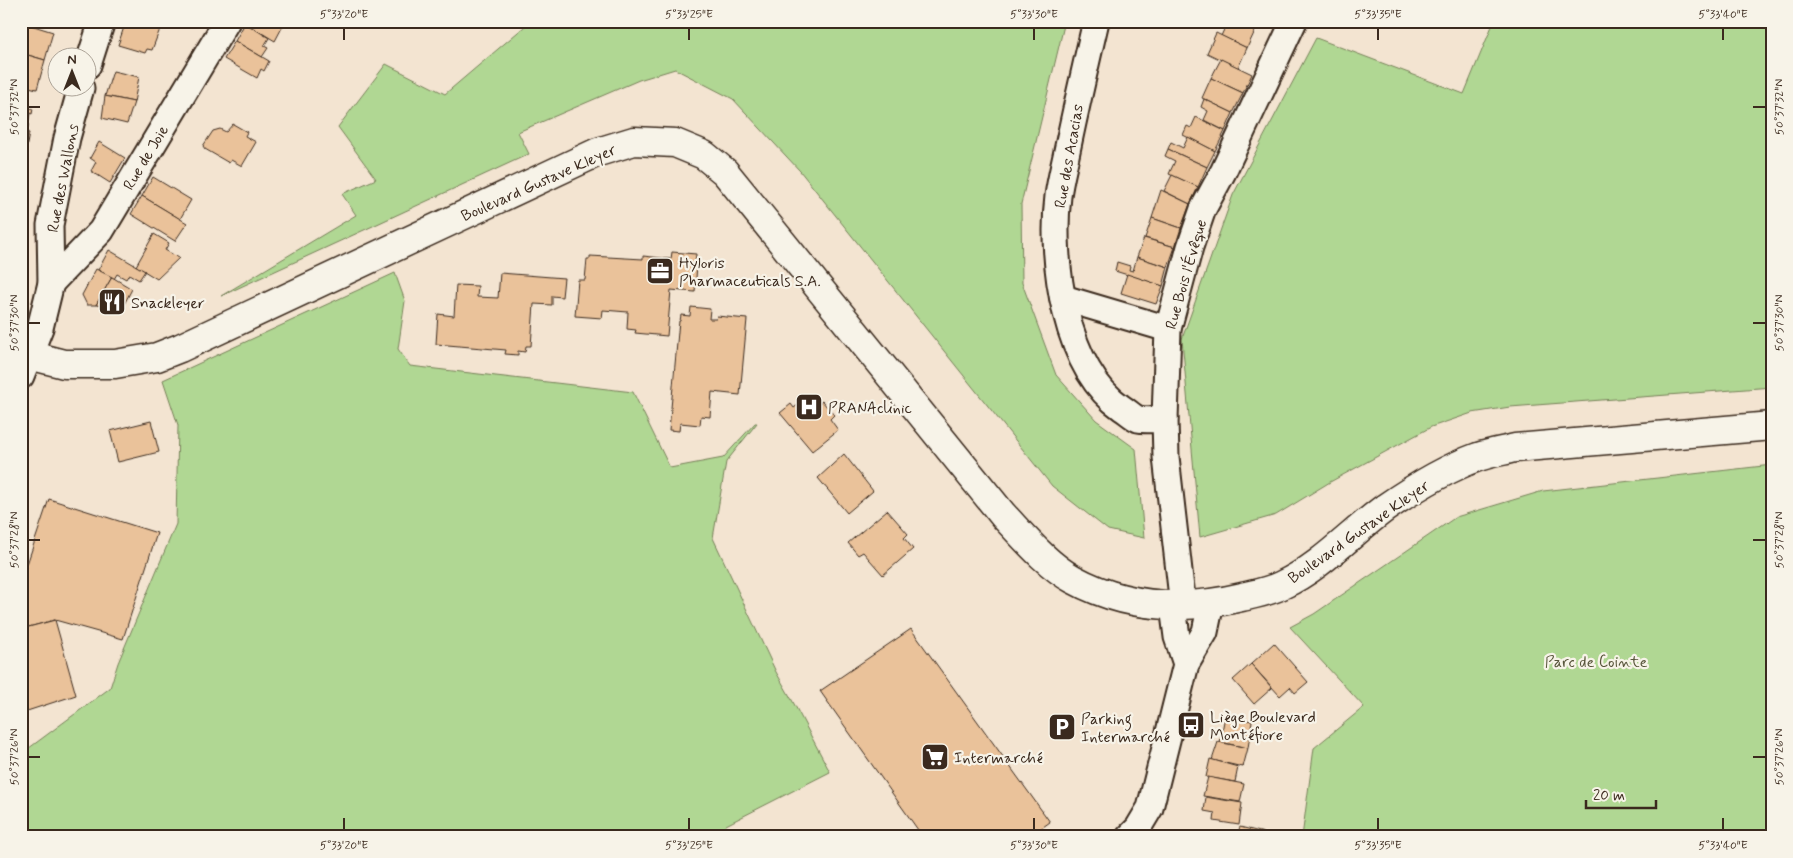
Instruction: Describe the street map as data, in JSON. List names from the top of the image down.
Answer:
{
  "streets": {
    "street": [
      "Rue des Acacias",
      "Rue de Joie",
      "Rue des Wallons",
      "Boulevard Gustave Kleyer",
      "Rue Bois l'Évêque"
    ]
  },
  "crossings": [
    ["Rue des Acacias", "Rue Bois l'Évêque"],
    ["Rue de Joie", "Rue des Wallons"],
    ["Rue des Wallons", "Boulevard Gustave Kleyer"],
    ["Boulevard Gustave Kleyer", "Rue Bois l'Évêque"]
  ],
  "parks": ["Parc de Cointe"],
  "places": {
    "office": ["Hyloris Pharmaceuticals S.A."],
    "restaurant": ["Snackleyer"],
    "hospital": ["PRANAclinic"],
    "bus stop": ["Liège Boulevard Montéfiore"],
    "parking": ["Parking Intermarché"],
    "supermarket": ["Intermarché"]
  },
  "scale_bar": "20 m",
  "north": "top",
  "coordinates": [
    "5°33'20\"E",
    "5°33'25\"E",
    "5°33'30\"E",
    "5°33'35\"E",
    "5°33'40\"E",
    "50°37'32\"N",
    "50°37'30\"N",
    "50°37'28\"N",
    "50°37'26\"N"
  ]
}
